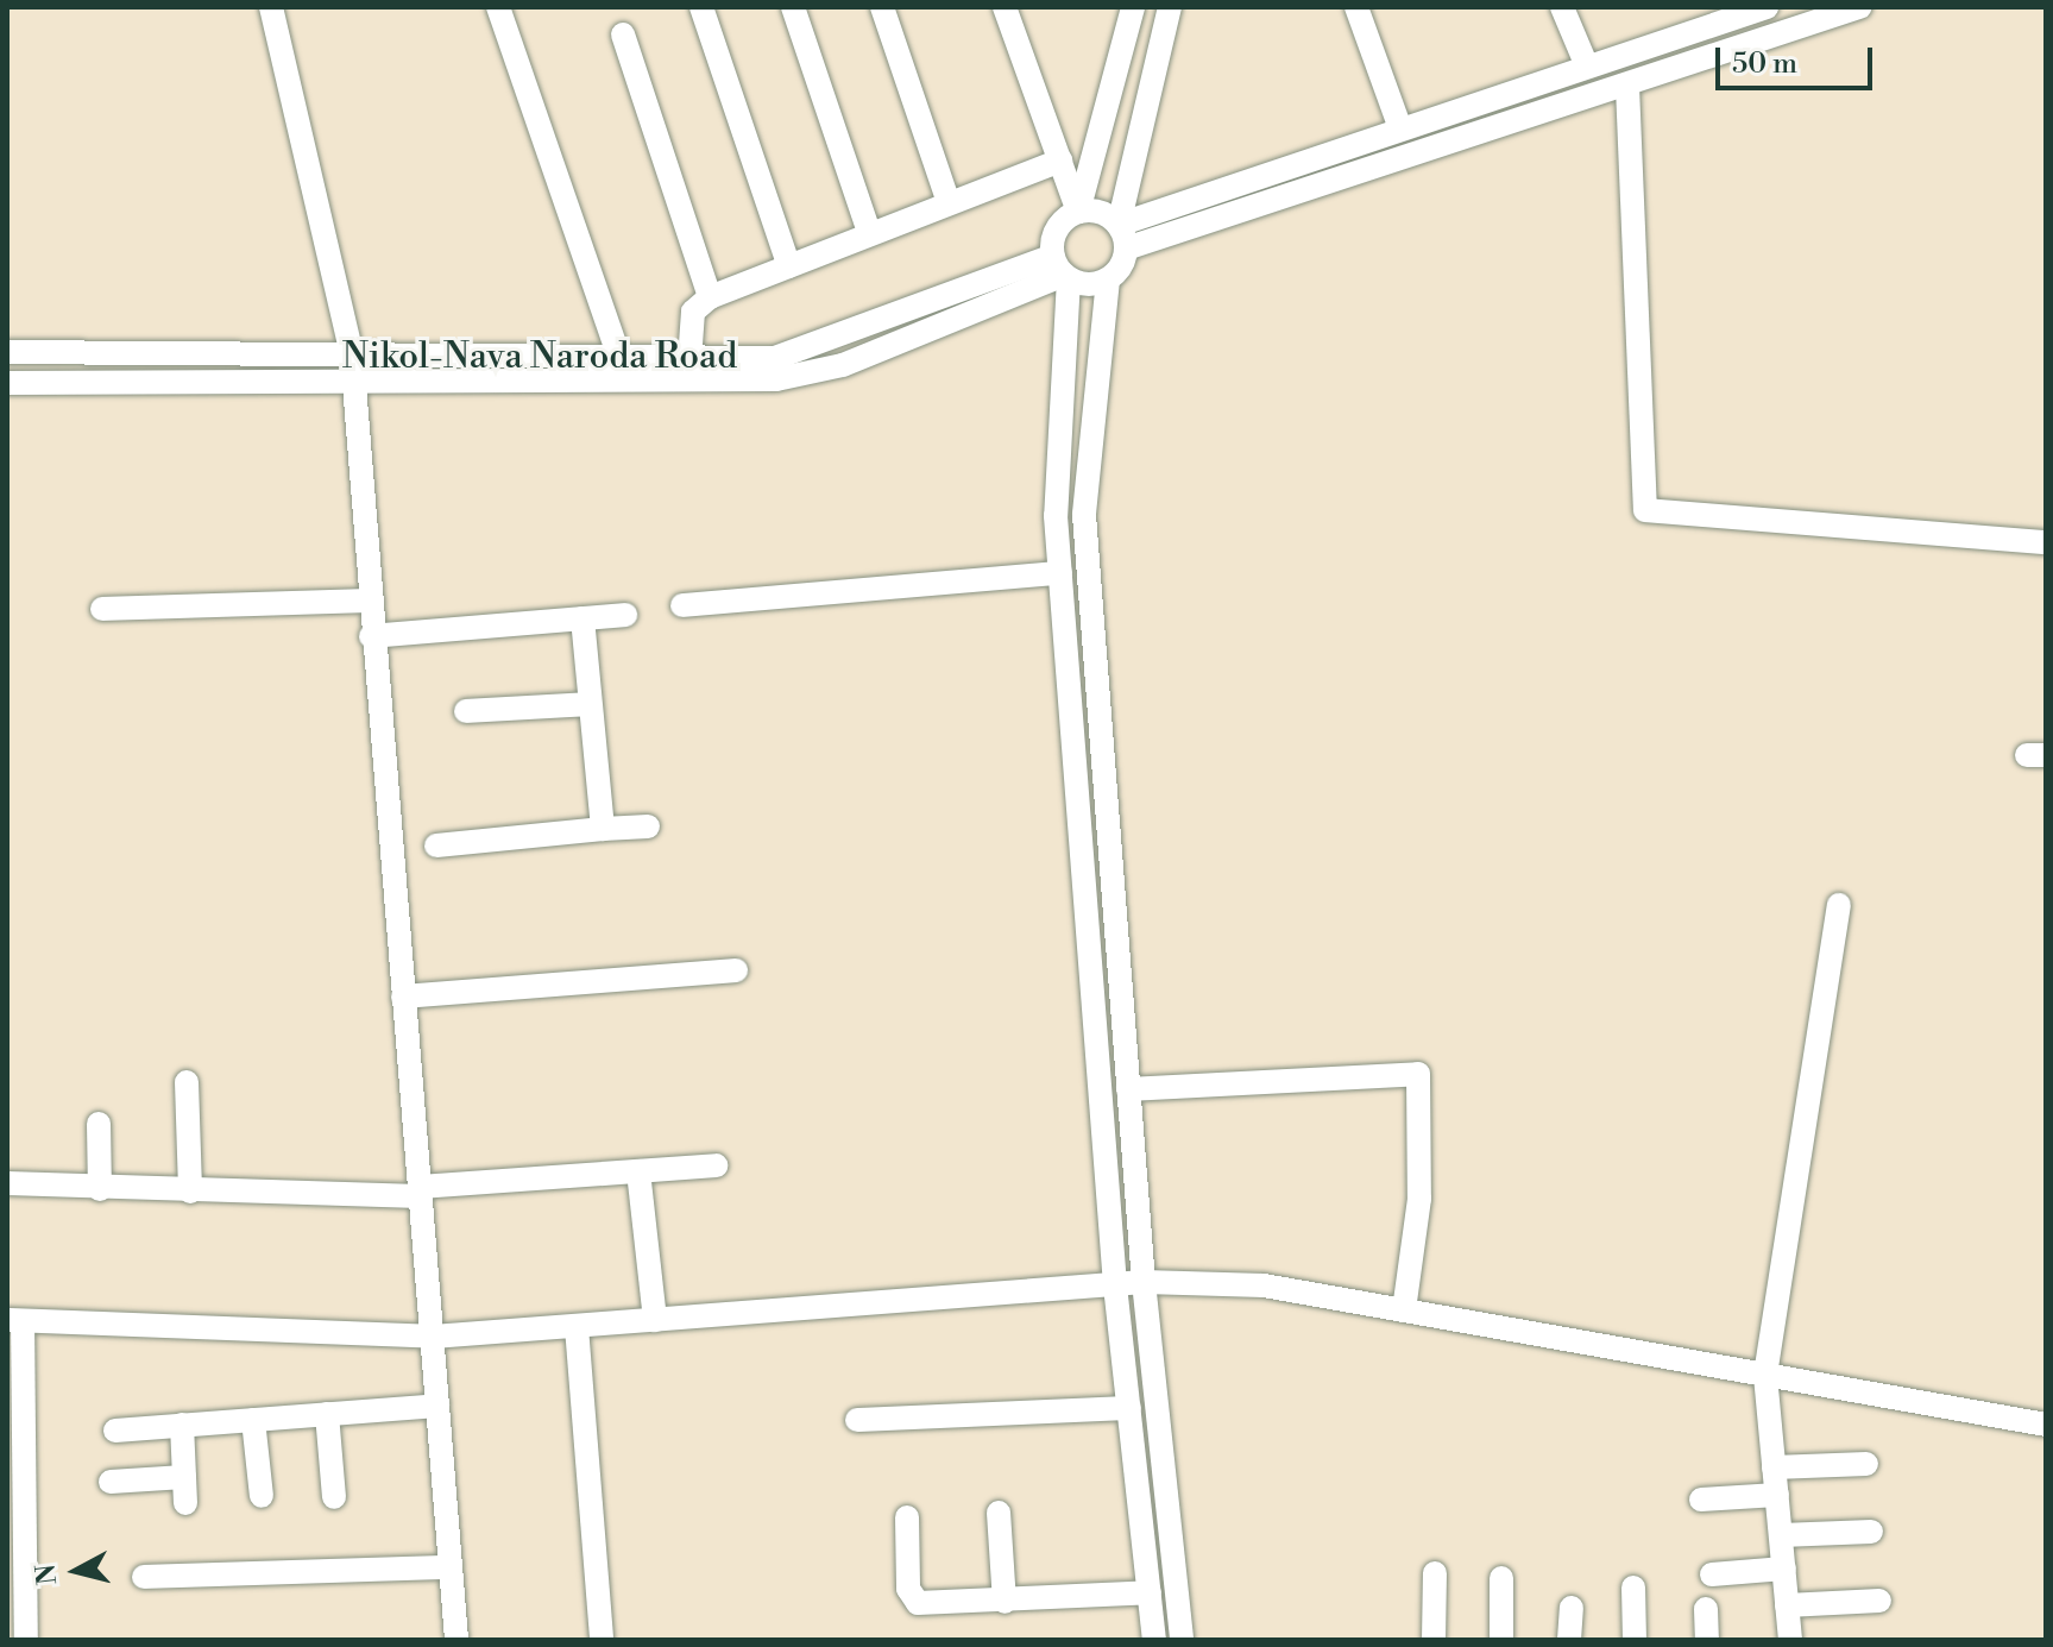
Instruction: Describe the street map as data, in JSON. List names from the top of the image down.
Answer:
{
  "streets": {
    "street": ["Nikol-Nava Naroda Road"]
  },
  "scale_bar": "50 m",
  "north": "left"
}
